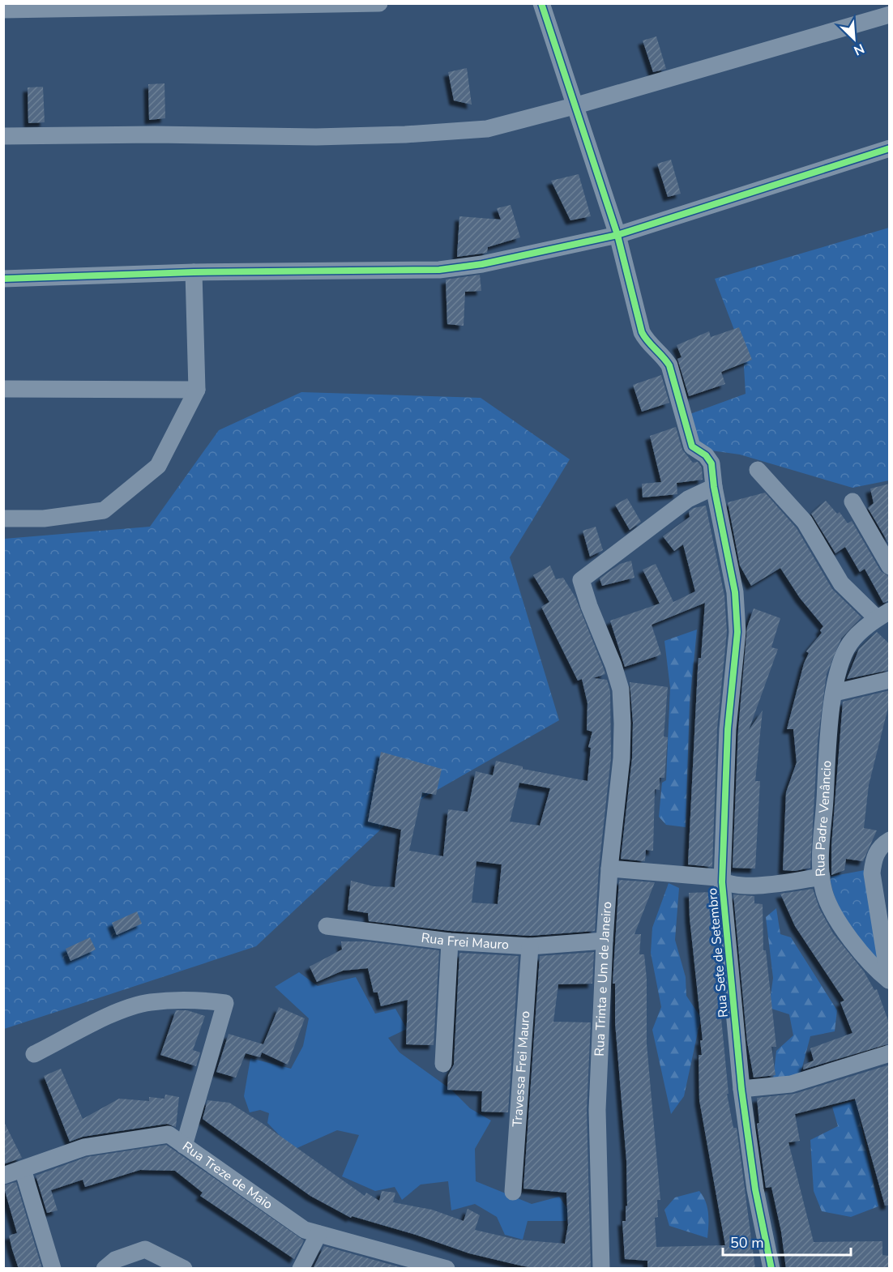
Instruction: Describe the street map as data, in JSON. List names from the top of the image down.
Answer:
{
  "streets": {
    "street": [
      "Rua Padre Venâncio",
      "Rua Frei Mauro",
      "Rua Sete de Setembro",
      "Rua Trinta e Um de Janeiro",
      "Travessa Frei Mauro",
      "Rua Treze de Maio"
    ]
  },
  "crossings": [
    ["Rua Frei Mauro", "Rua Trinta e Um de Janeiro"],
    ["Rua Frei Mauro", "Travessa Frei Mauro"],
    ["Rua Sete de Setembro", "Rua Trinta e Um de Janeiro"]
  ],
  "scale_bar": "50 m",
  "north": "bottom right"
}
